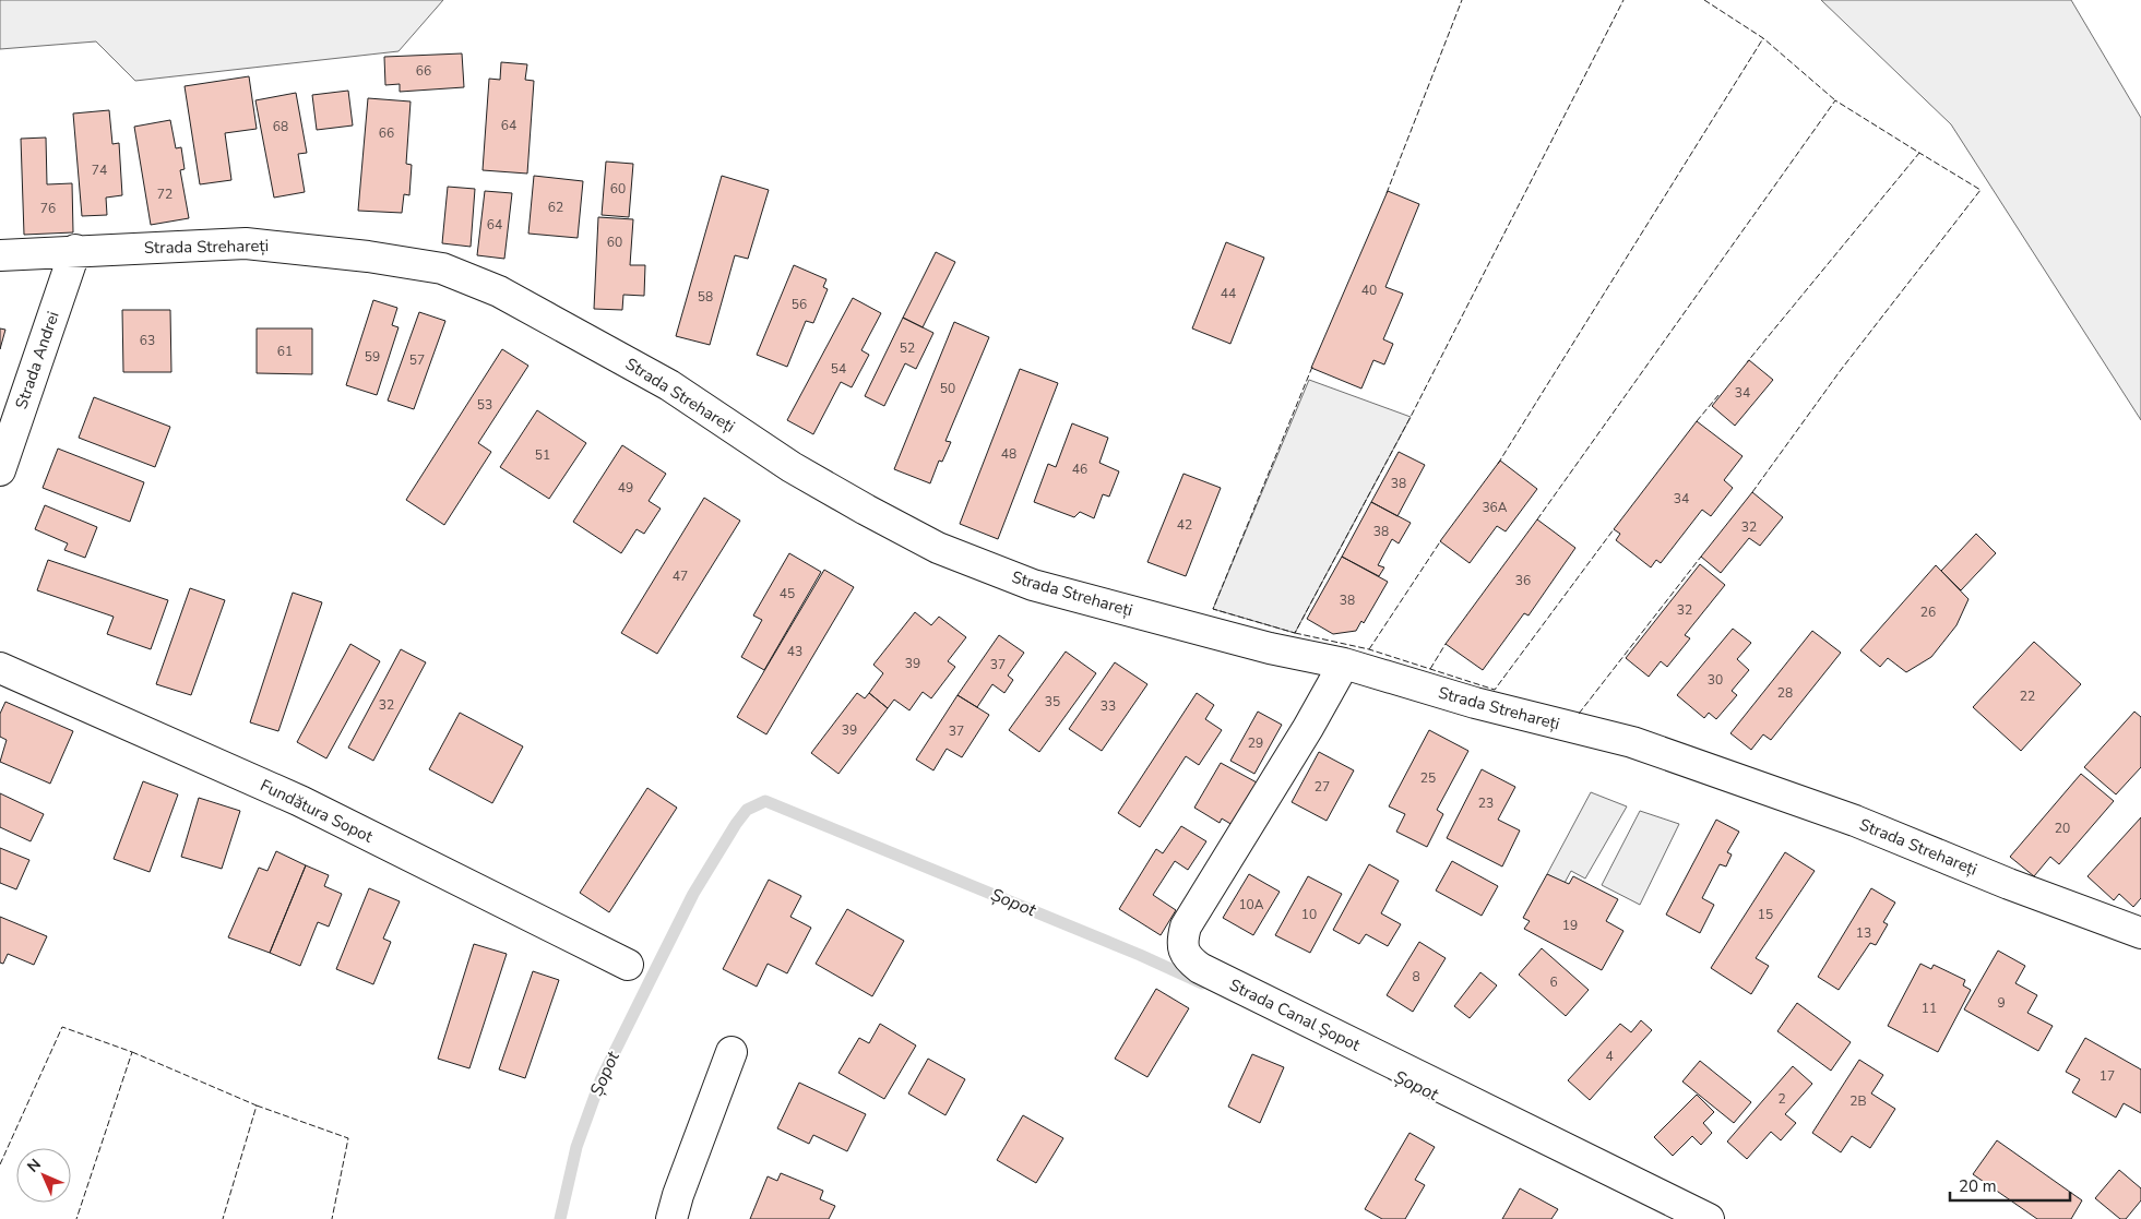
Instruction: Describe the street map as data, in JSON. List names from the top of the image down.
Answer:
{
  "streets": {
    "street": [
      "Strada Strehareți",
      "Strada Andrei",
      "Fundătura Sopot",
      "Strada Canal Șopot"
    ]
  },
  "crossings": [
    ["Strada Strehareți", "Strada Andrei"],
    ["Strada Strehareți", "Strada Canal Șopot"]
  ],
  "water": ["Șopot"],
  "house_numbers": [
    "66",
    "64",
    "68",
    "66",
    "74",
    "60",
    "72",
    "62",
    "76",
    "64",
    "60",
    "40",
    "44",
    "58",
    "56",
    "63",
    "52",
    "61",
    "59",
    "57",
    "54",
    "50",
    "34",
    "53",
    "48",
    "51",
    "46",
    "38",
    "49",
    "34",
    "36A",
    "42",
    "32",
    "38",
    "47",
    "36",
    "45",
    "38",
    "32",
    "26",
    "43",
    "39",
    "37",
    "30",
    "28",
    "22",
    "35",
    "32",
    "33",
    "39",
    "37",
    "29",
    "25",
    "27",
    "23",
    "20",
    "10A",
    "10",
    "15",
    "19",
    "13",
    "8",
    "6",
    "9",
    "11",
    "4",
    "17",
    "2",
    "2B"
  ],
  "scale_bar": "20 m",
  "north": "top left"
}
